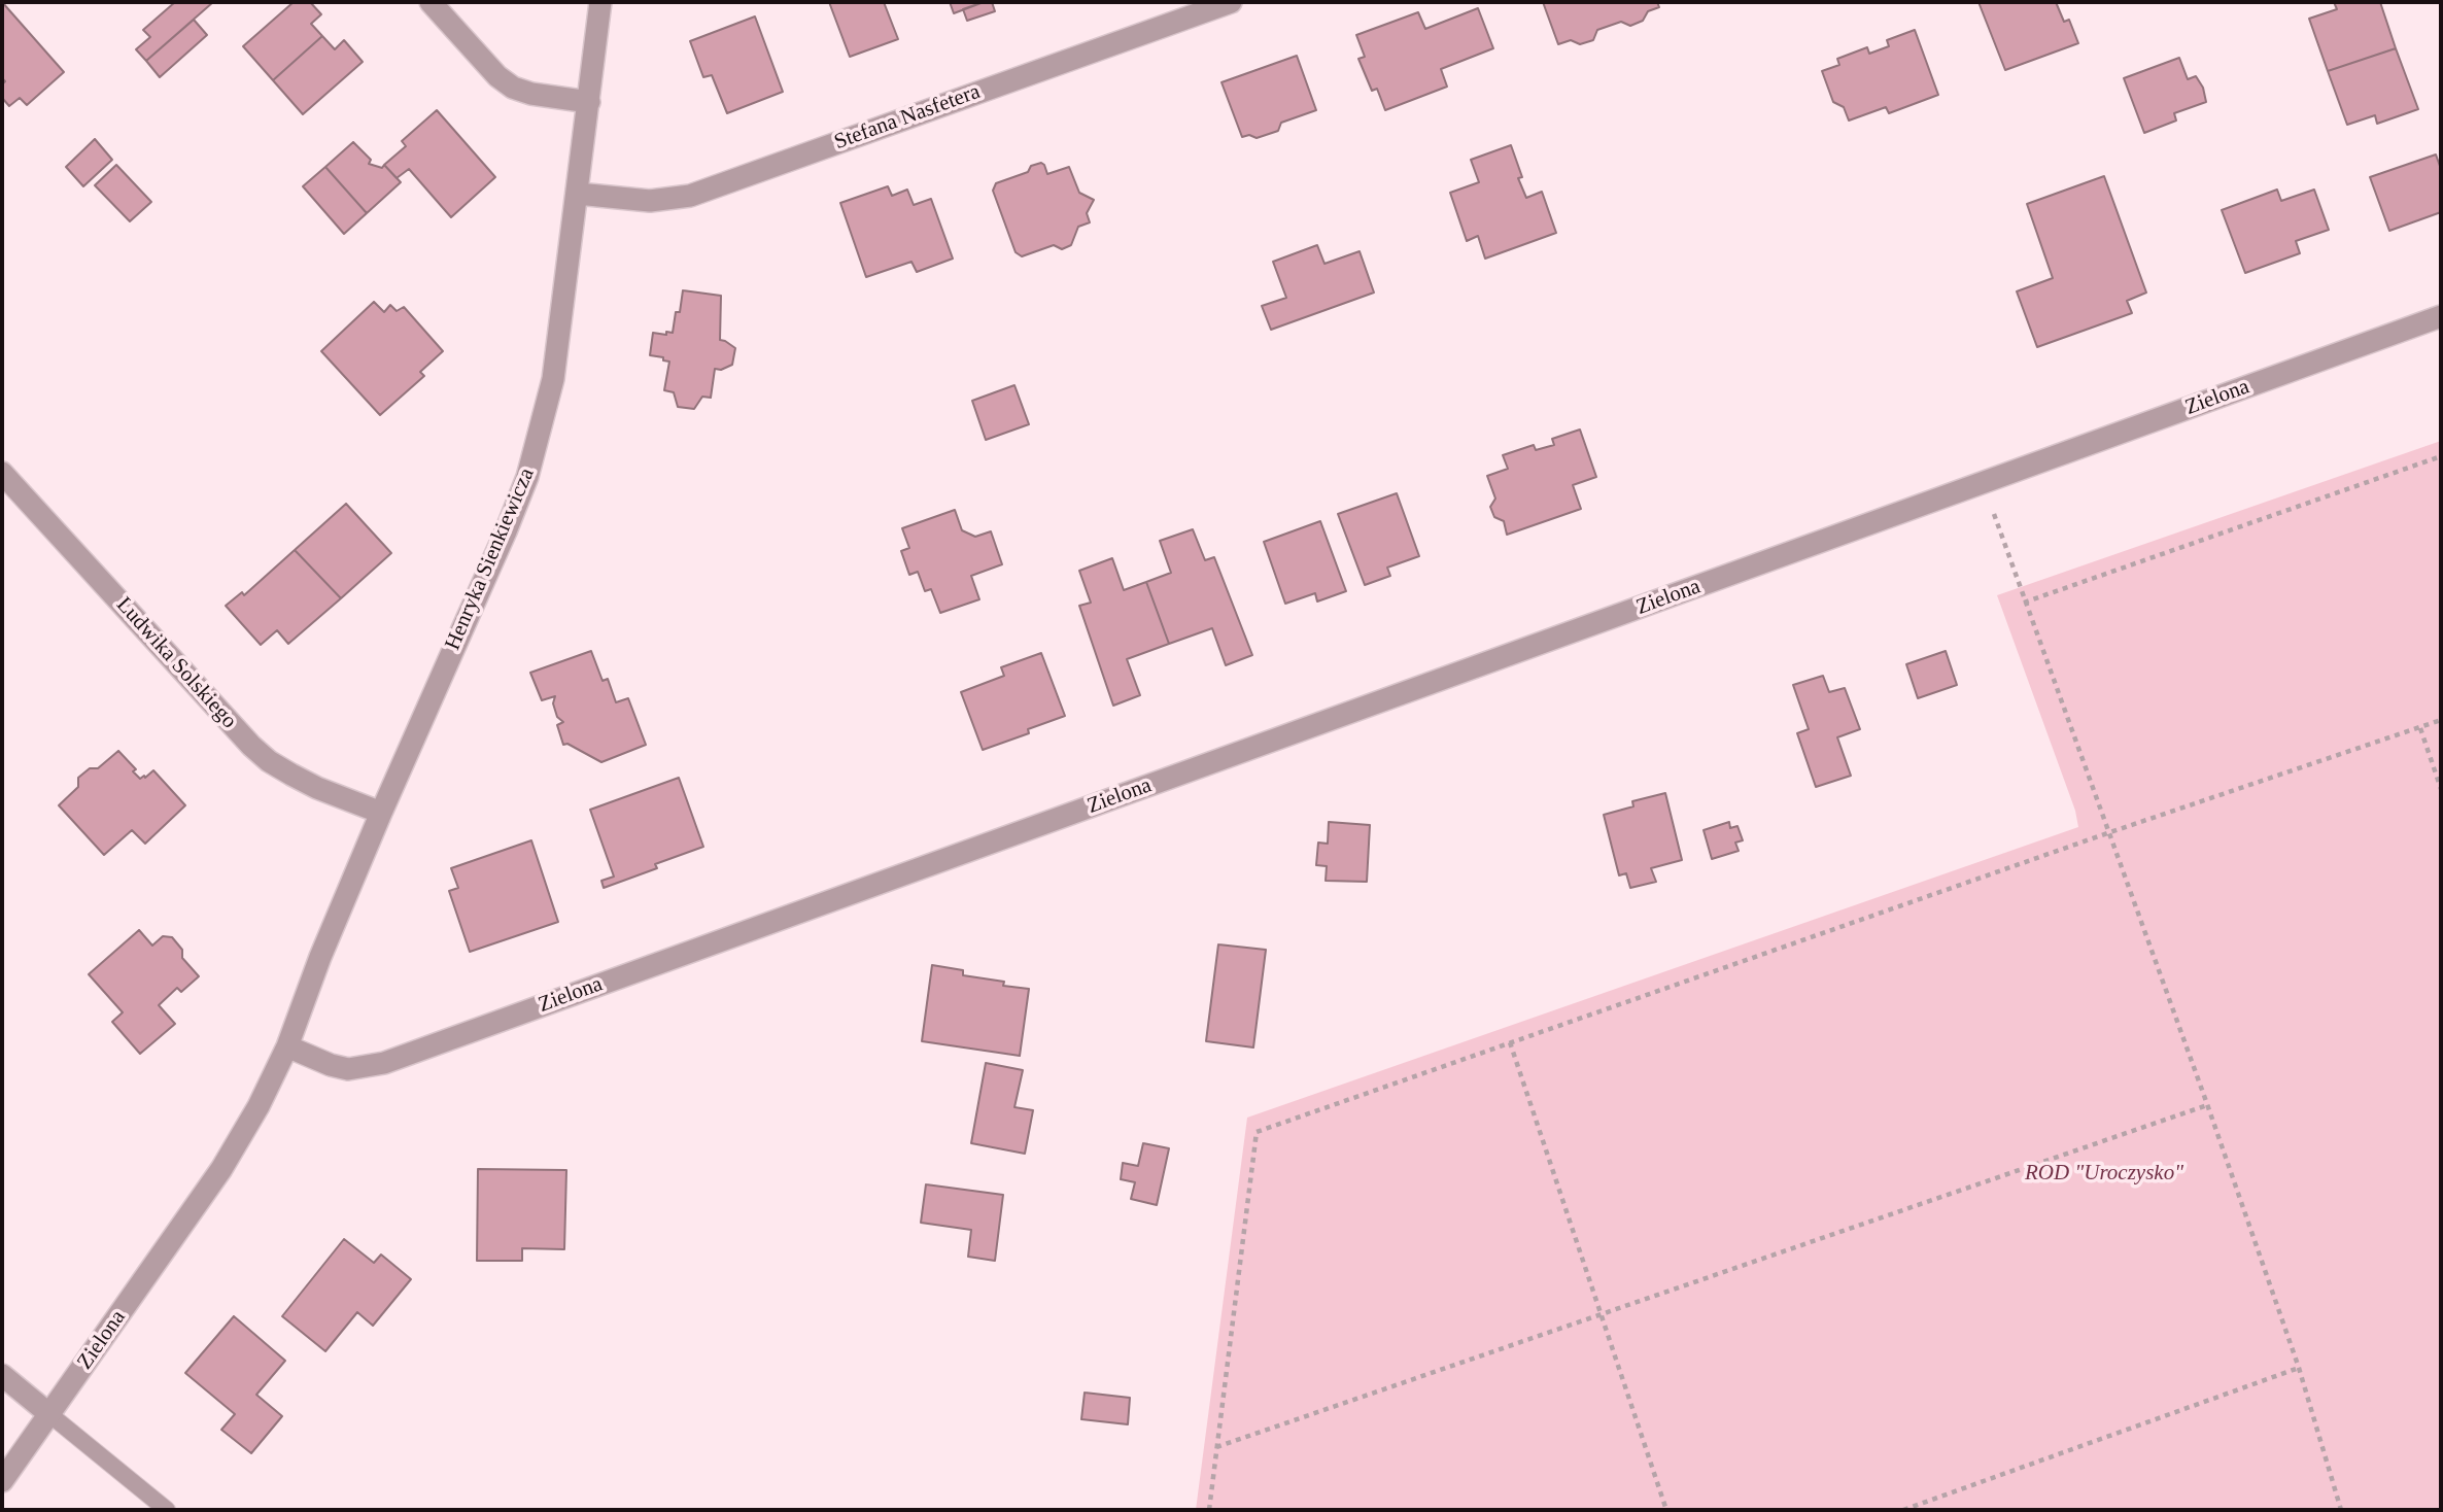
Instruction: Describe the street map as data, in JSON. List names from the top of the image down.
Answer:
{
  "streets": {
    "street": [
      "Stefana Nasfetera",
      "Zielona",
      "Henryka Sienkiewicza",
      "Ludwika Solskiego"
    ]
  },
  "crossings": [
    ["Stefana Nasfetera", "Henryka Sienkiewicza"],
    ["Zielona", "Henryka Sienkiewicza"],
    ["Henryka Sienkiewicza", "Ludwika Solskiego"]
  ],
  "parks": ["ROD \"Uroczysko\""]
}
